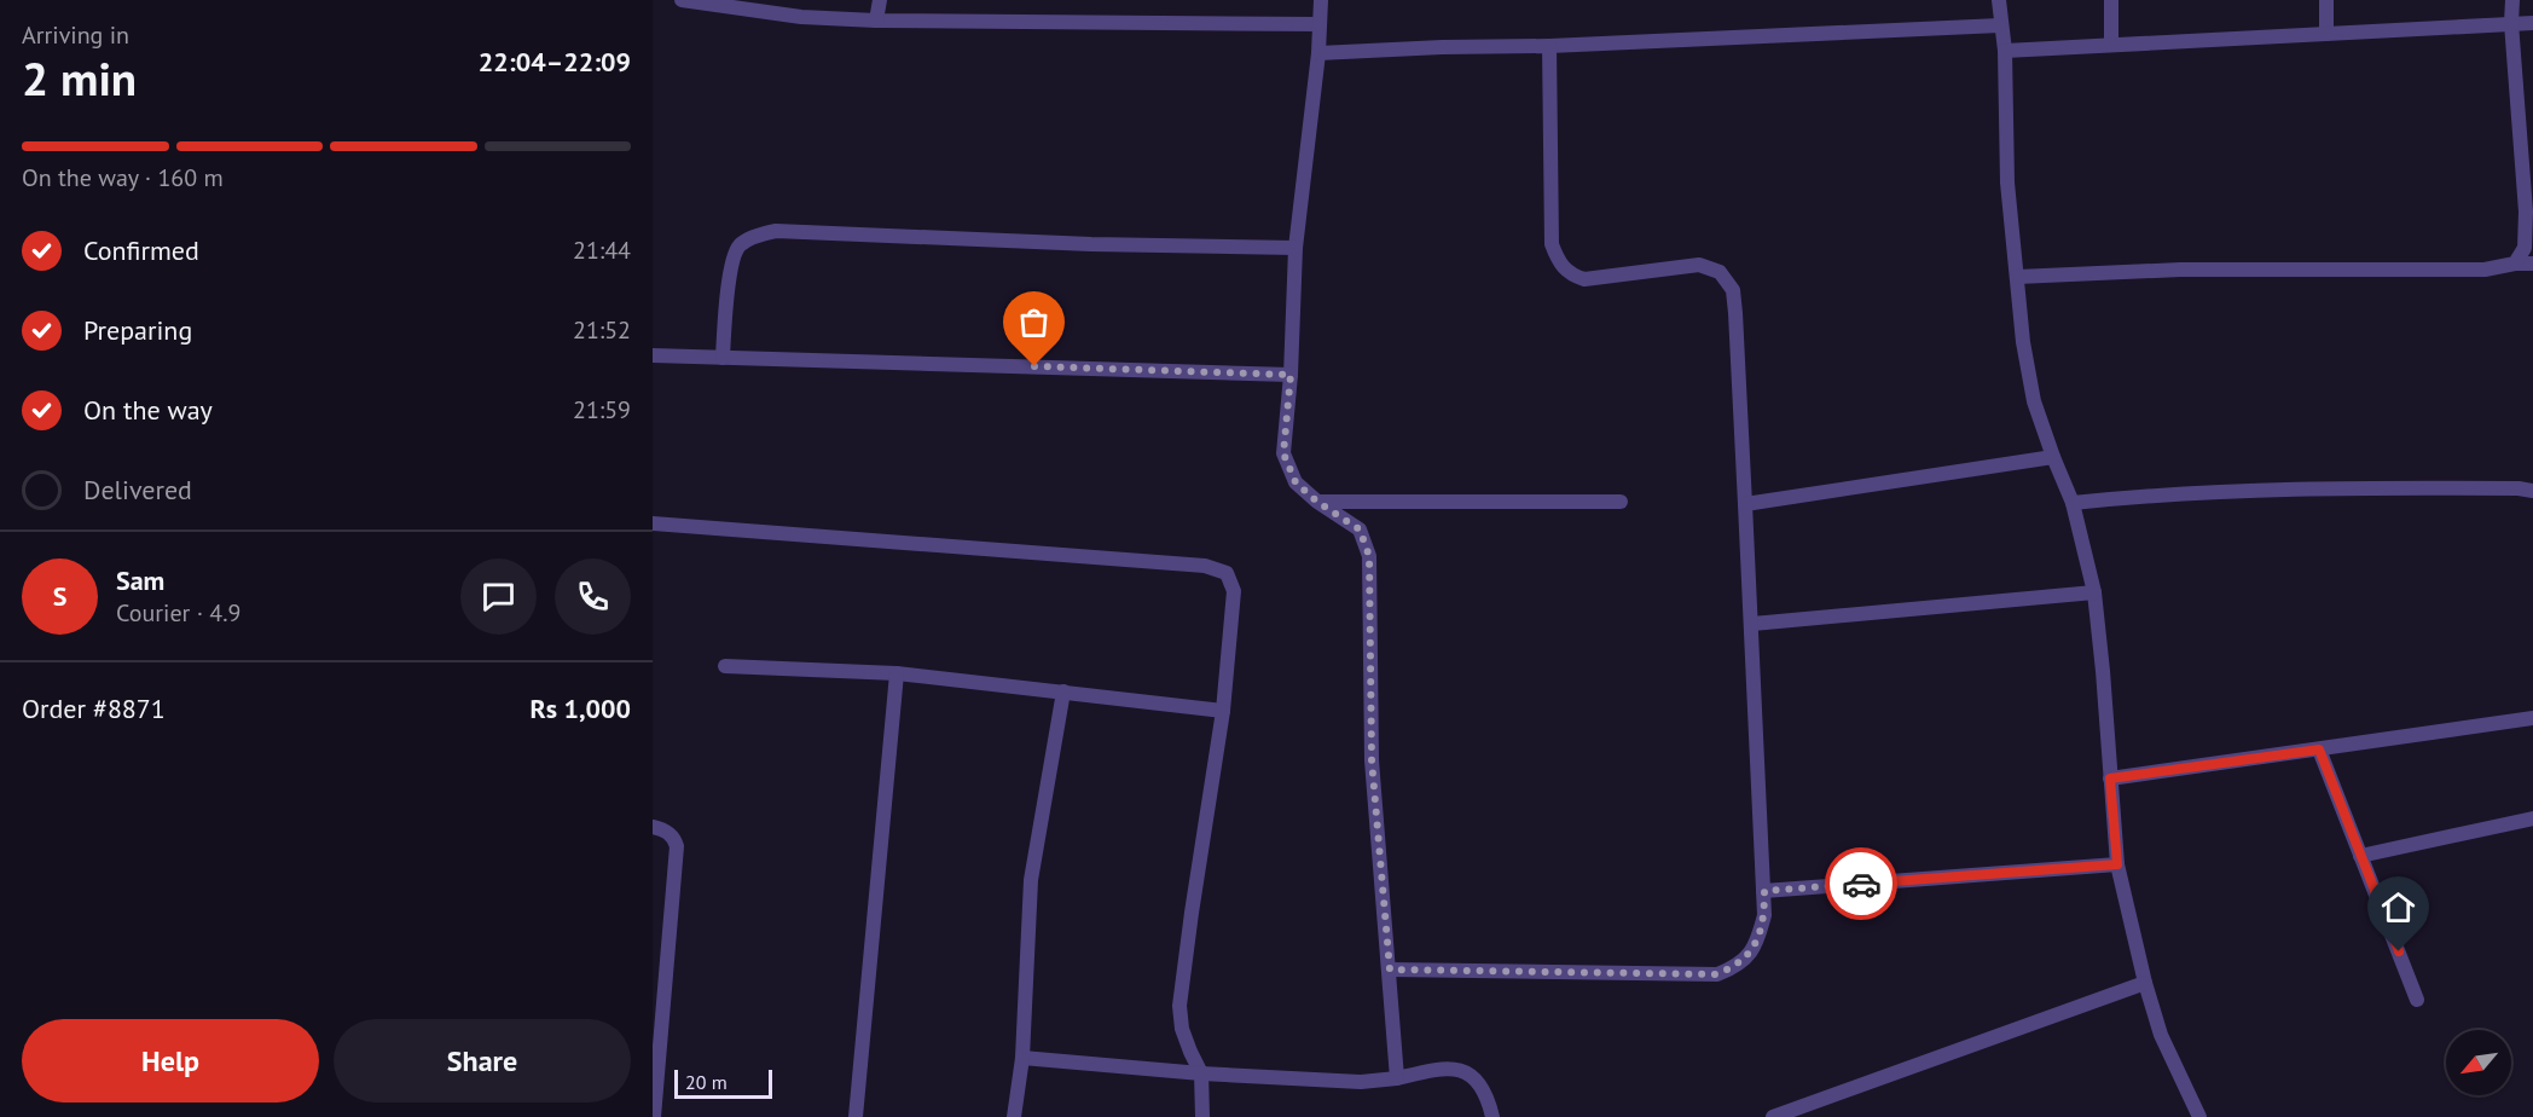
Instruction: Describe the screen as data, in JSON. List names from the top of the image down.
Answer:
{
  "scale_bar": "20 m",
  "north": "bottom left",
  "page": {
    "heading": ["2 min", "Arriving in", "22:04–22:09"],
    "panel": [
      "Sam",
      "Courier · 4.9",
      "Order #8871",
      "Rs 1,000"
    ],
    "bar": "On the way · 160 m",
    "list": [
      ["Confirmed", "21:44"],
      ["Preparing", "21:52"],
      ["On the way", "21:59"],
      "Delivered"
    ],
    "round": "S",
    "buttons": ["Help", "Share"],
    "scale": "20 m"
  }
}
